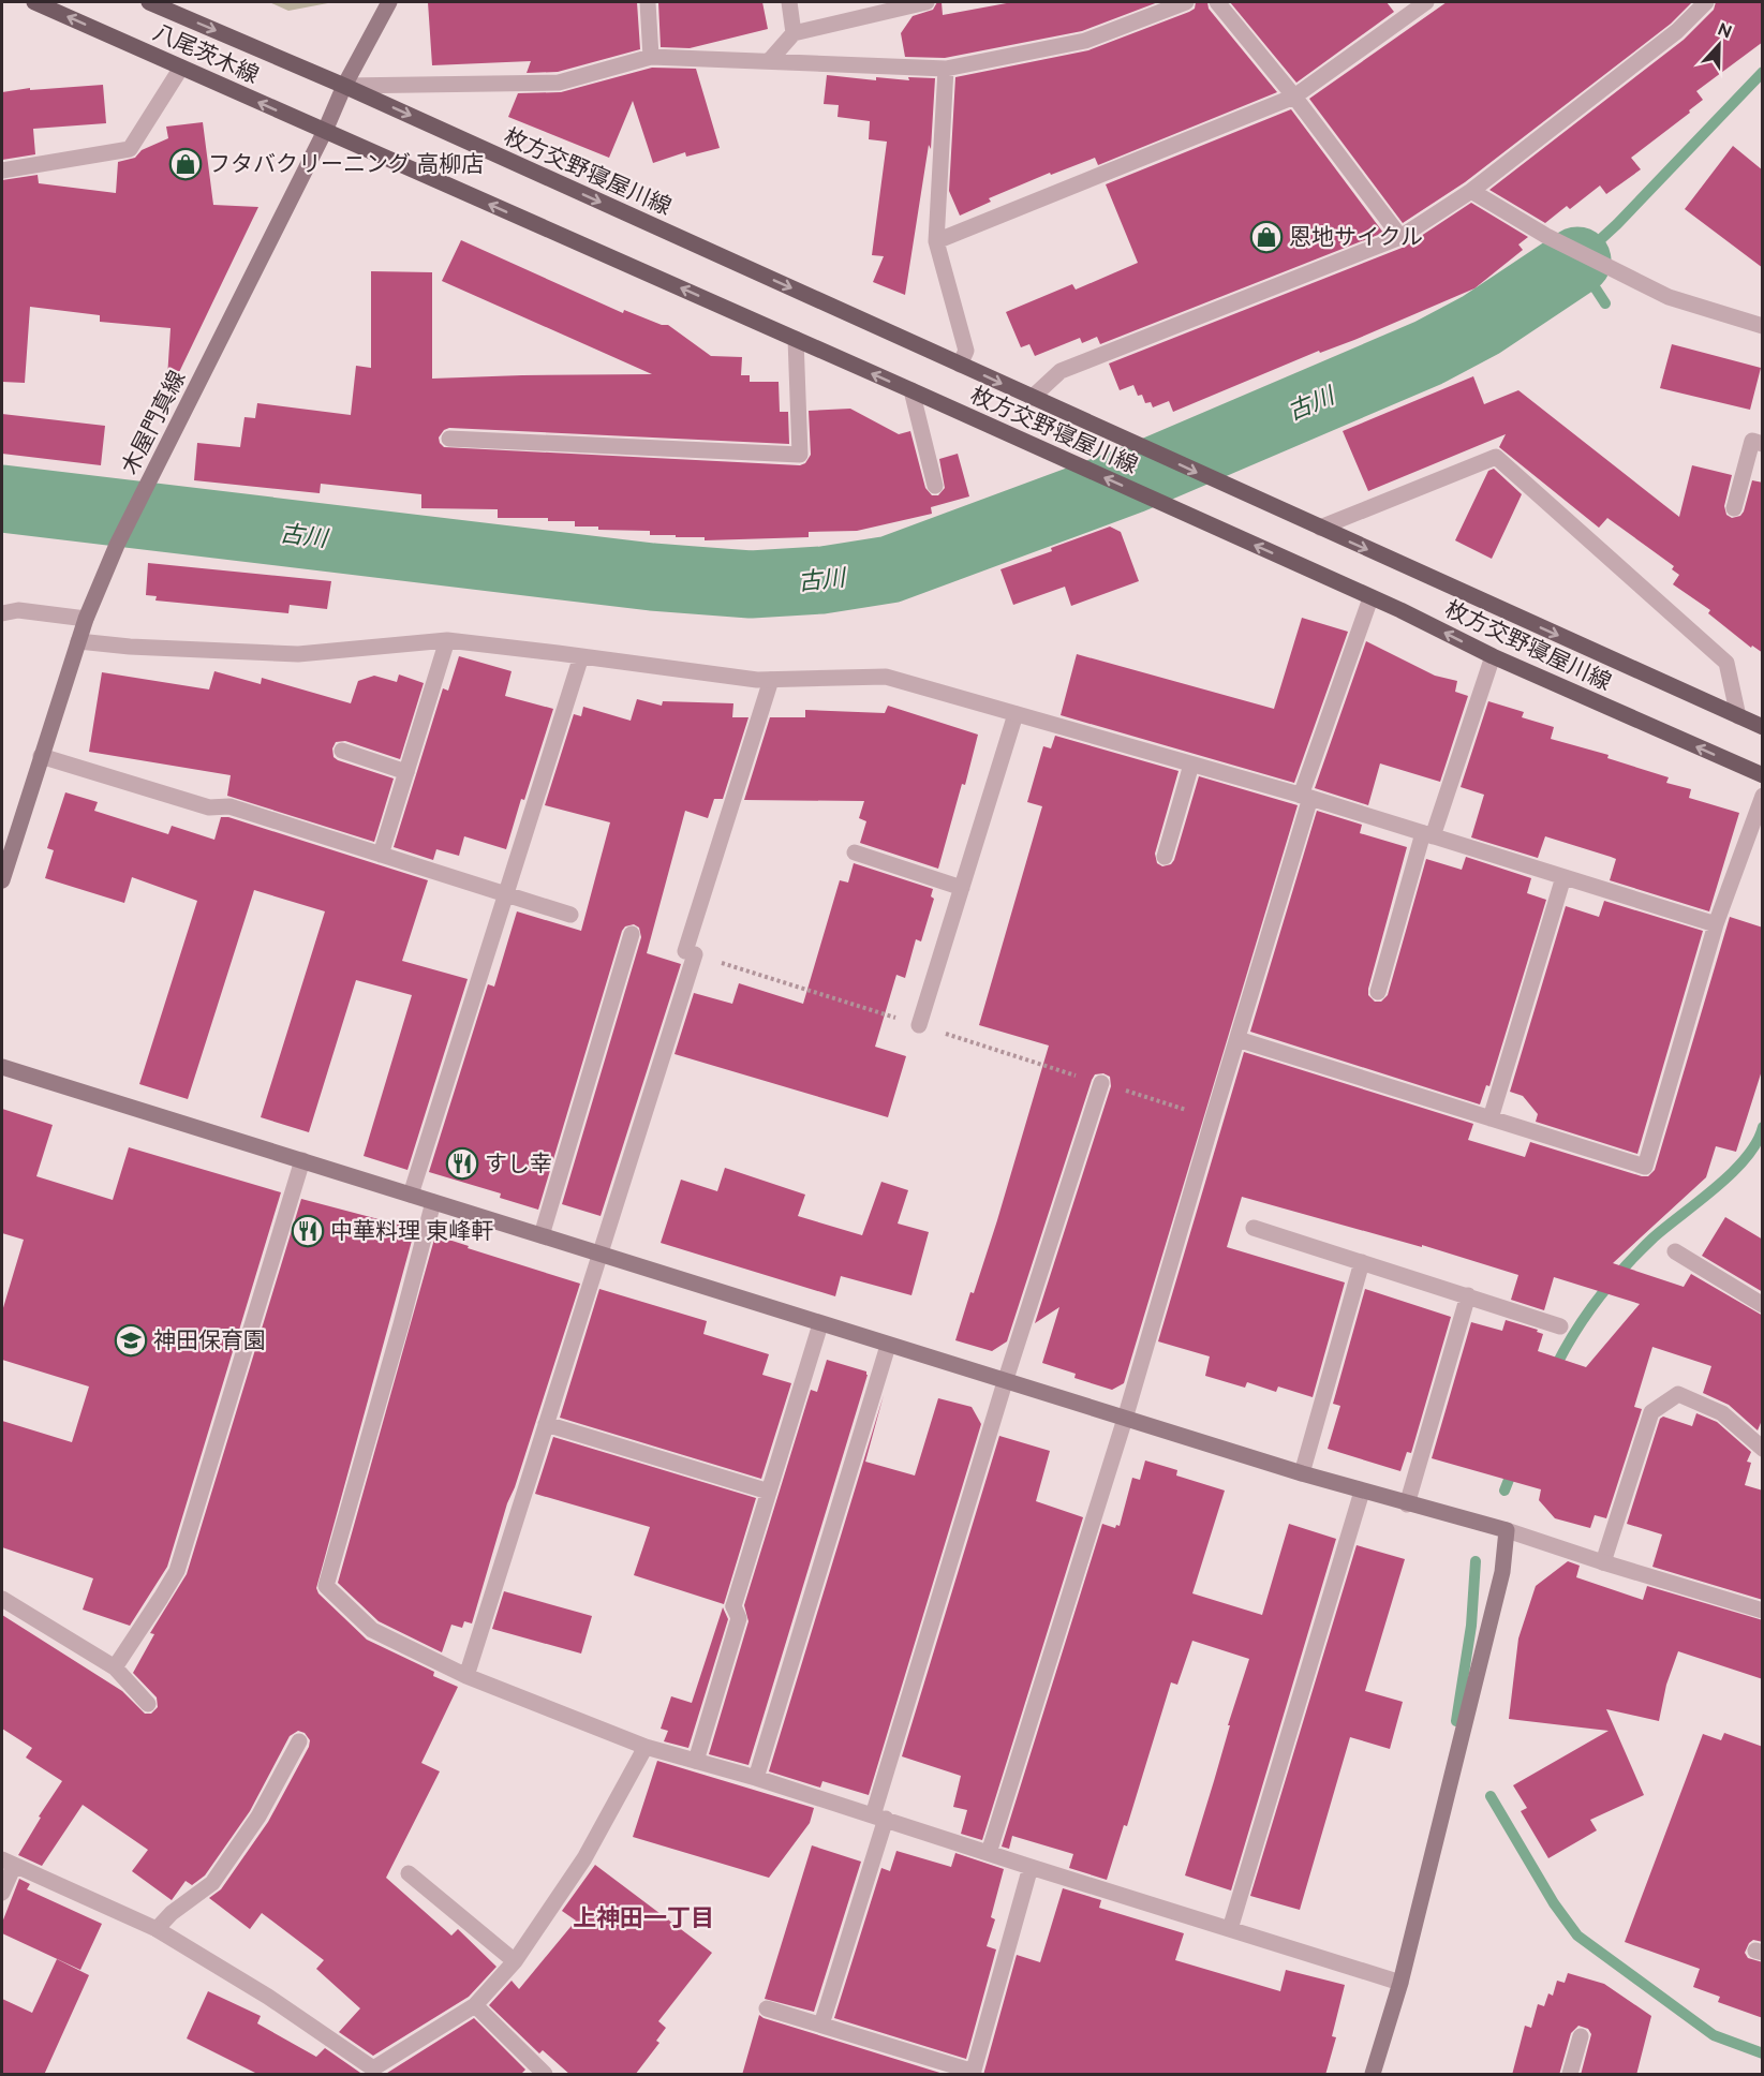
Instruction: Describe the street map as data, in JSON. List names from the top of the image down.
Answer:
{
  "streets": {
    "main road": ["八尾茨木線", "枚方交野寝屋川線"],
    "street": ["木屋門真線"]
  },
  "crossings": [
    ["八尾茨木線", "枚方交野寝屋川線"],
    ["八尾茨木線", "木屋門真線"],
    ["枚方交野寝屋川線", "木屋門真線"]
  ],
  "districts": ["上神田一丁目"],
  "water": ["古川"],
  "places": {
    "shop": ["フタバクリーニング 高柳店", "恩地サイクル"],
    "restaurant": ["すし幸", "中華料理 東峰軒"],
    "school or university": ["神田保育園"]
  },
  "north": "top"
}
